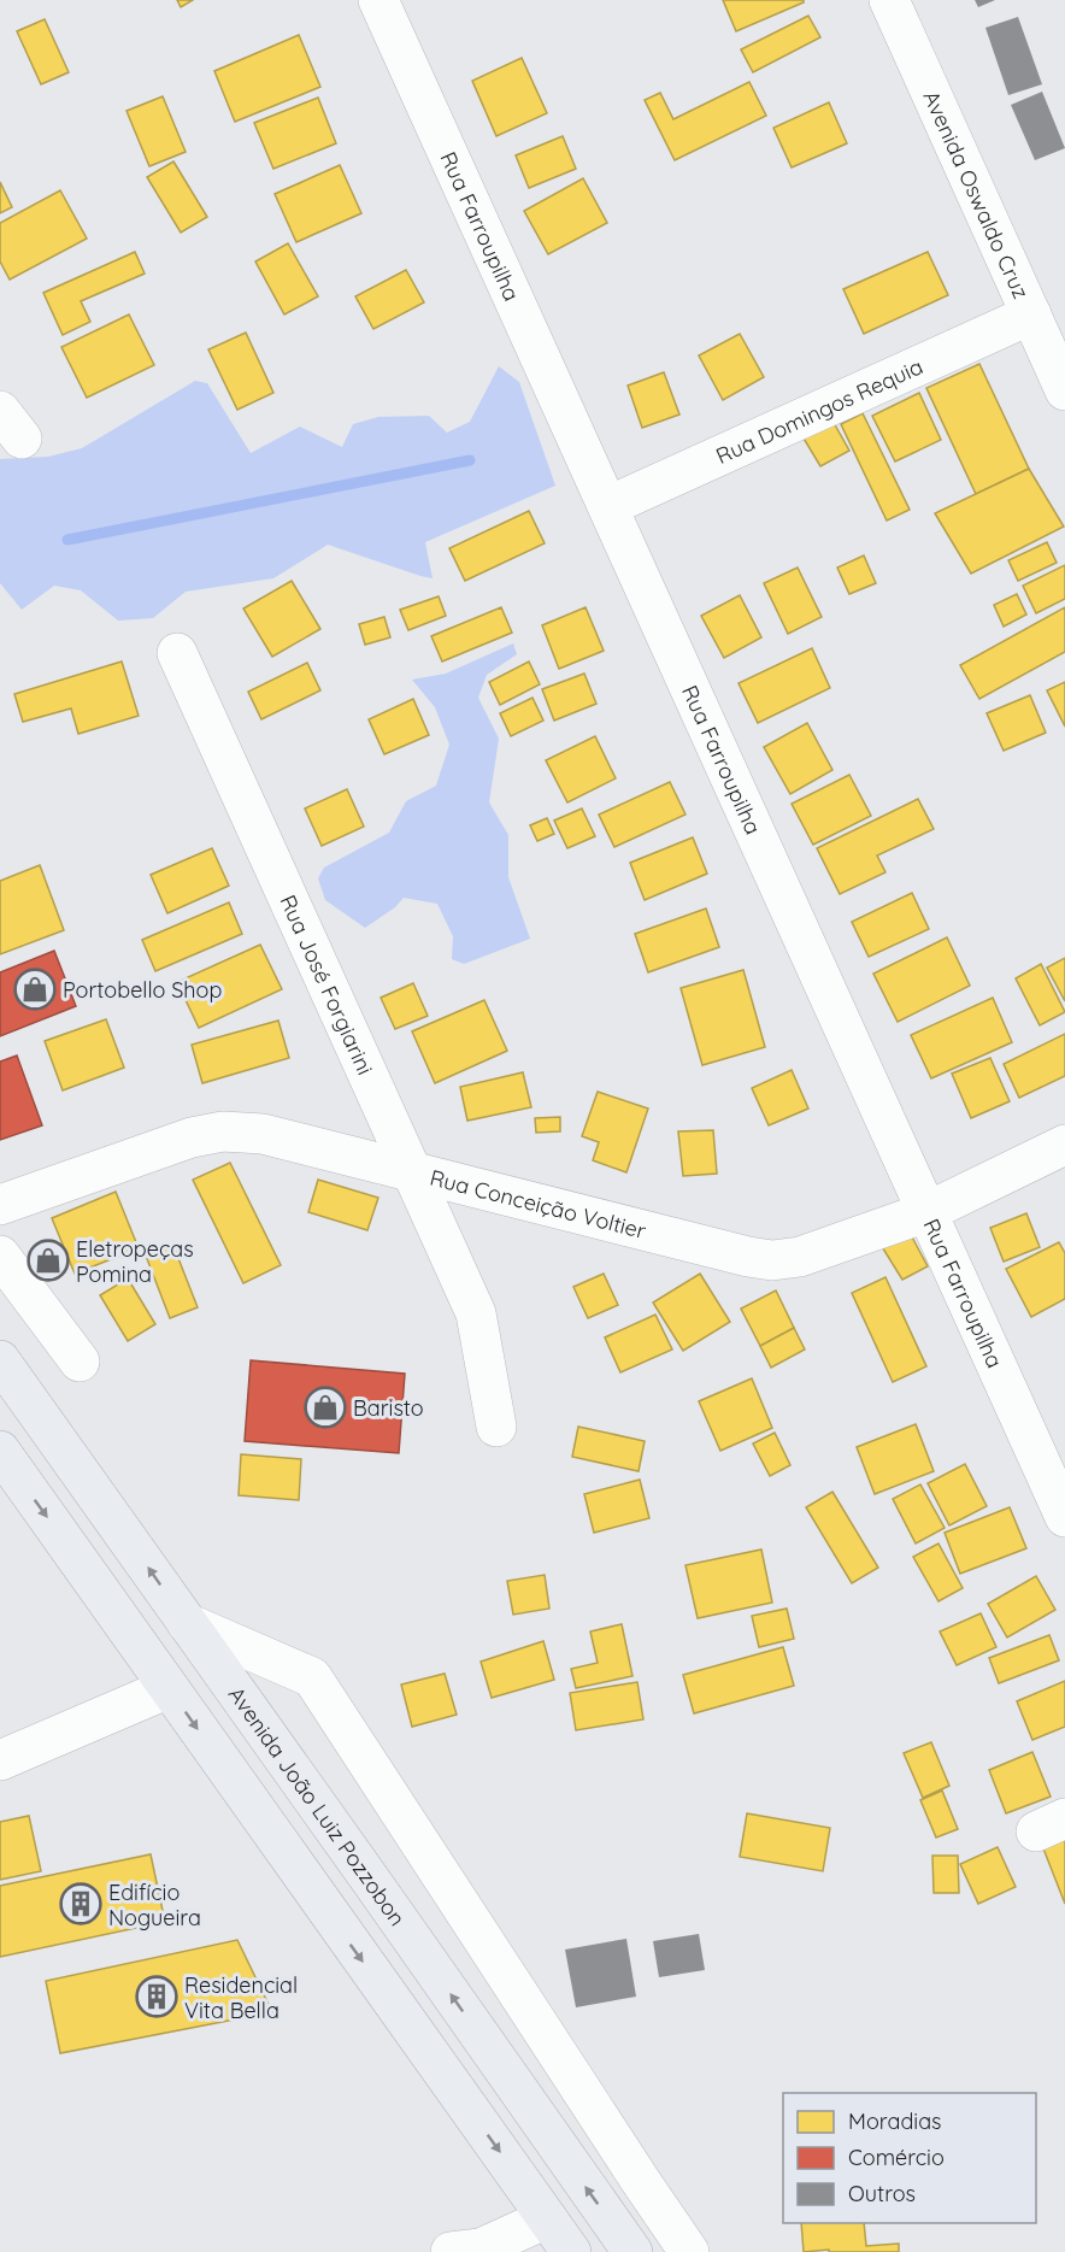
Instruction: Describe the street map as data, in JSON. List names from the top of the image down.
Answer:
{
  "streets": {
    "main road": ["Avenida João Luiz Pozzobon"],
    "street": [
      "Avenida Oswaldo Cruz",
      "Rua Farroupilha",
      "Rua Domingos Requia",
      "Rua José Forgiarini",
      "Rua Conceição Voltier"
    ]
  },
  "crossings": [
    ["Avenida Oswaldo Cruz", "Rua Domingos Requia"],
    ["Rua Farroupilha", "Rua Domingos Requia"],
    ["Rua Farroupilha", "Rua Conceição Voltier"],
    ["Rua José Forgiarini", "Rua Conceição Voltier"]
  ],
  "places": {
    "shop": ["Portobello Shop", "Eletropeças Pomina", "Baristo"],
    "building": ["Edifício Nogueira", "Residencial Vita Bella"]
  },
  "legend": ["Moradias", "Comércio", "Outros"]
}
